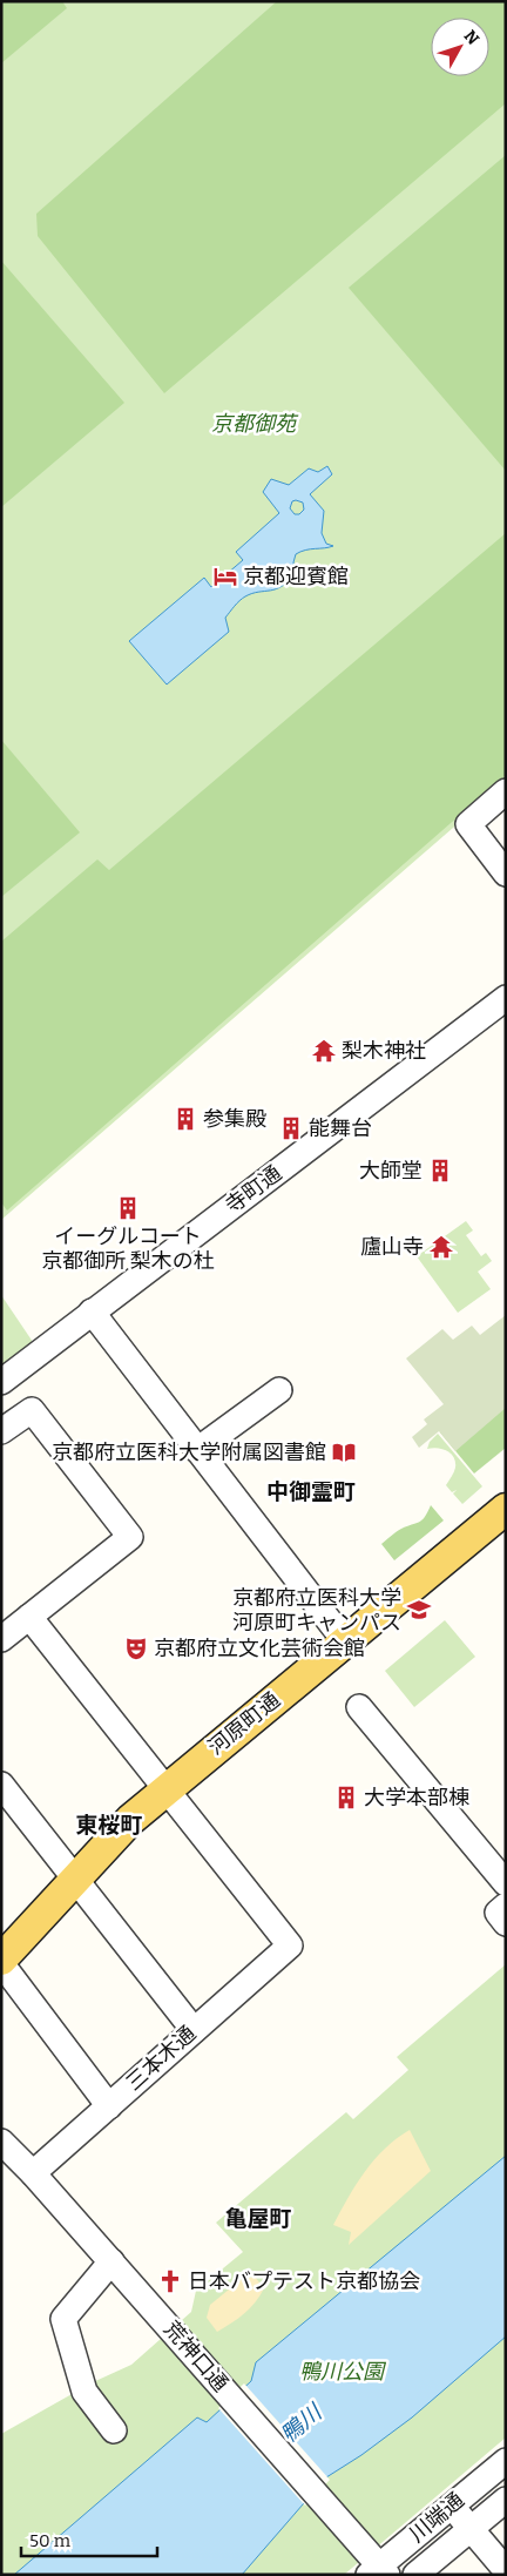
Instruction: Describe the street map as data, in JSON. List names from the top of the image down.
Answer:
{
  "streets": {
    "main road": ["河原町通"],
    "street": [
      "寺町通",
      "三本木通",
      "荒神口通",
      "川端通"
    ]
  },
  "crossings": [
    ["河原町通", "三本木通"],
    ["三本木通", "荒神口通"],
    ["荒神口通", "川端通"]
  ],
  "districts": ["中御霊町", "東桜町", "亀屋町"],
  "water": ["鴨川"],
  "parks": ["京都御苑", "鴨川公園"],
  "places": {
    "hotel": ["京都迎賓館"],
    "temple": ["梨木神社", "廬山寺"],
    "building": [
      "参集殿",
      "能舞台",
      "大師堂",
      "イーグルコート 京都御所 梨木の杜",
      "大学本部棟"
    ],
    "library": ["京都府立医科大学附属図書館"],
    "school or university": ["京都府立医科大学 河原町キャンパス"],
    "theatre": ["京都府立文化芸術会館"],
    "church": ["日本バプテスト京都協会"]
  },
  "scale_bar": "50 m",
  "north": "top right"
}
